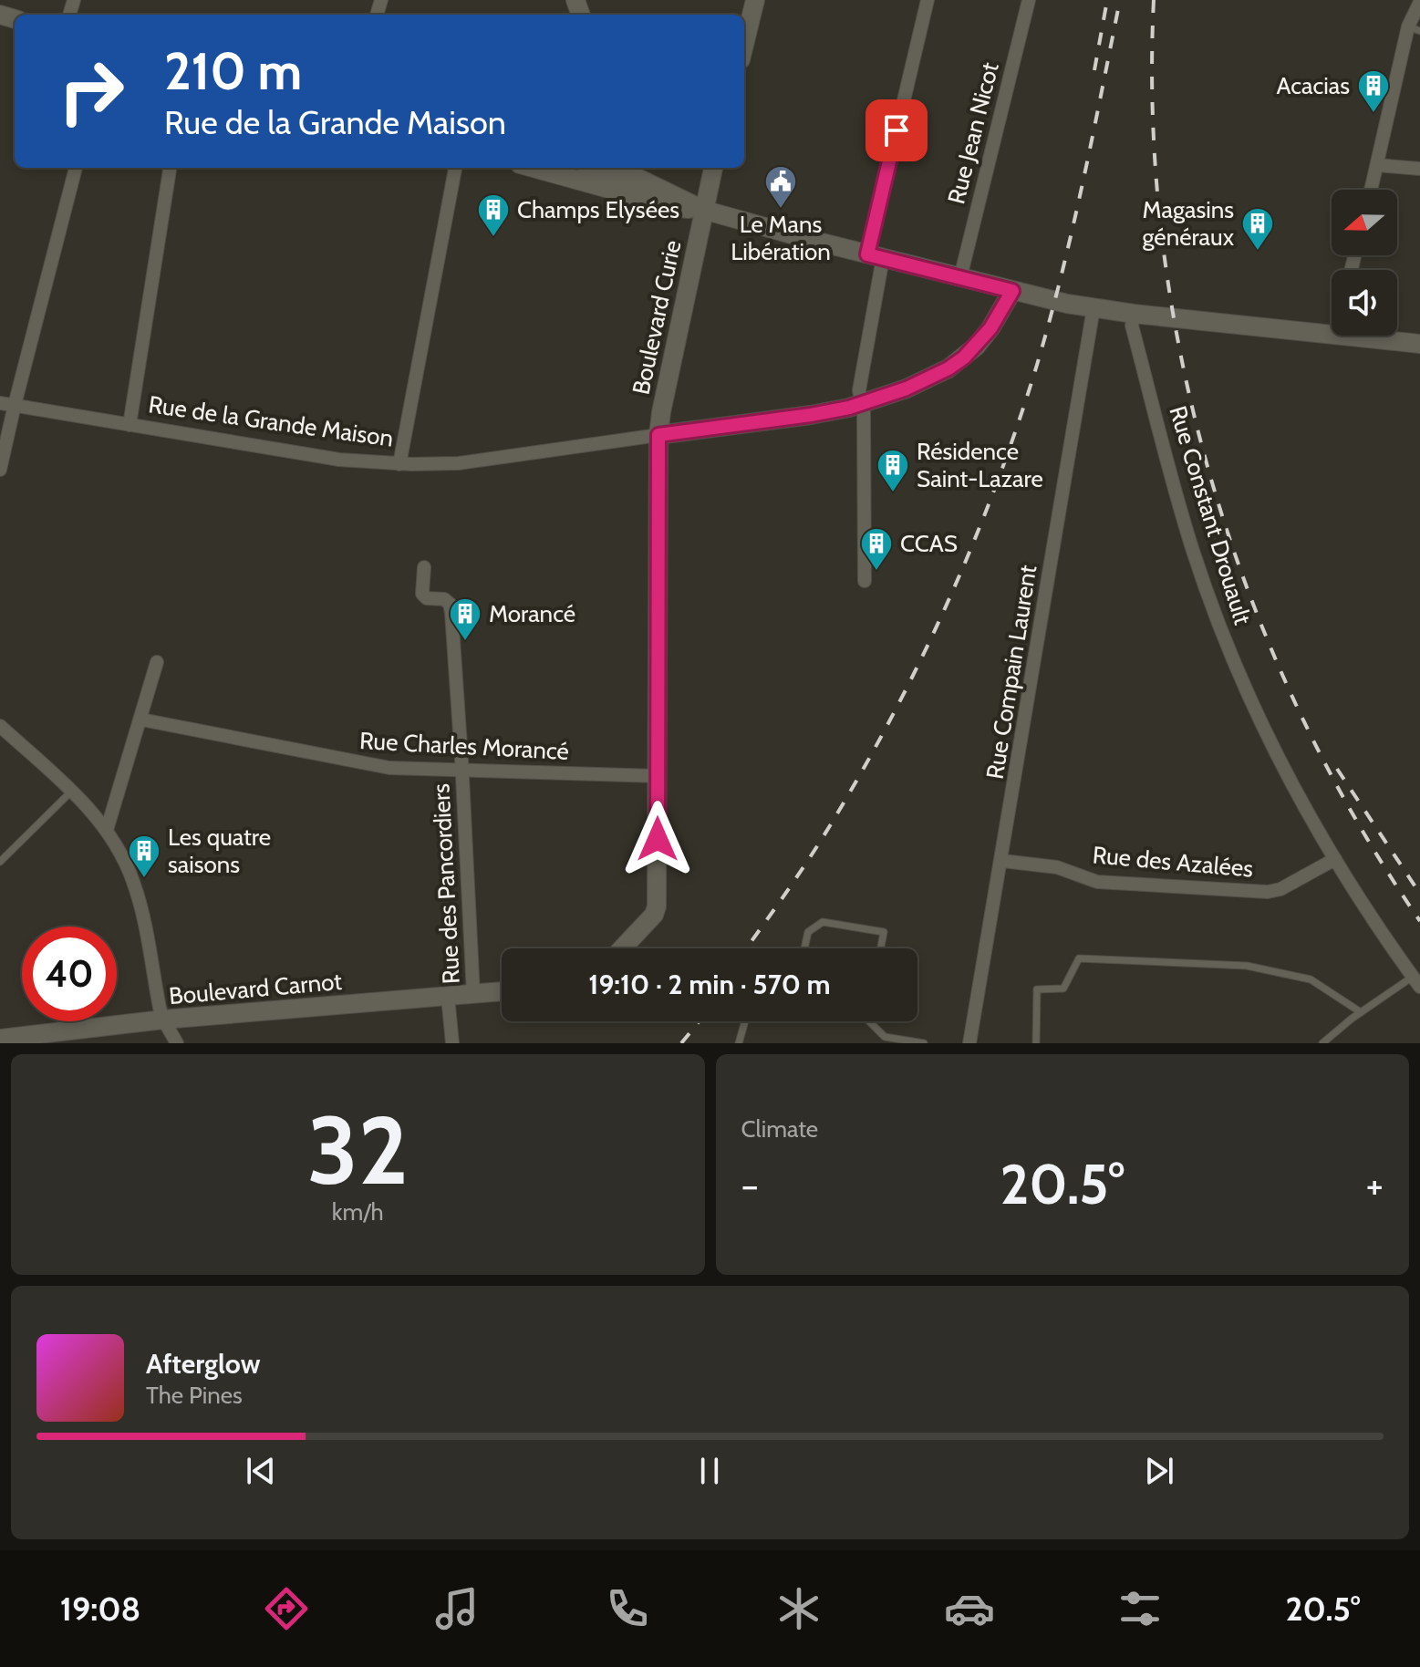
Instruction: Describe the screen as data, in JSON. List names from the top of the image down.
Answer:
{
  "streets": {
    "street": [
      "Rue Jean Nicot",
      "Boulevard Curie",
      "Rue de la Grande Maison",
      "Rue Constant Drouault",
      "Rue Compain Laurent",
      "Rue Charles Morancé",
      "Rue des Azalées",
      "Rue des Pancordiers",
      "Boulevard Carnot"
    ]
  },
  "crossings": [
    ["Boulevard Curie", "Rue de la Grande Maison"],
    ["Rue Constant Drouault", "Rue des Azalées"],
    ["Rue Compain Laurent", "Rue des Azalées"],
    ["Rue Charles Morancé", "Rue des Pancordiers"],
    ["Rue des Pancordiers", "Boulevard Carnot"]
  ],
  "places": {
    "building": [
      "Acacias",
      "Champs Elysées",
      "Magasins généraux",
      "Résidence Saint-Lazare",
      "CCAS",
      "Morancé",
      "Les quatre saisons"
    ],
    "public building": ["Le Mans Libération"]
  },
  "north": "left",
  "page": {
    "turn": ["210 m", "Rue de la Grande Maison"],
    "limit": "40",
    "trip": "19:10 · 2 min · 570 m",
    "tile": [
      ["32", "km/h"],
      "Climate"
    ],
    "heat": ["−", "20.5°", "+"],
    "song": ["Afterglow", "The Pines"],
    "tabs": ["19:08", "20.5°"]
  }
}
